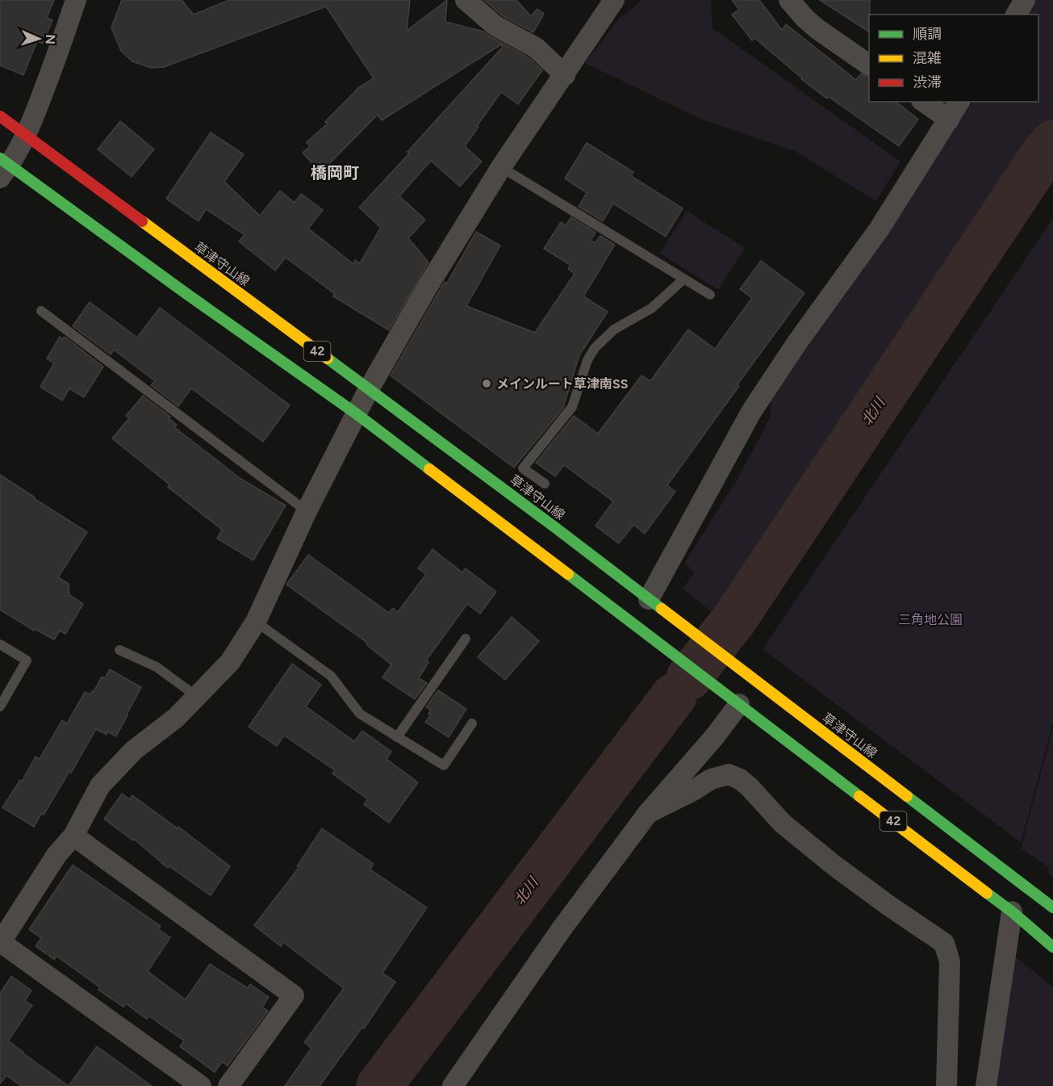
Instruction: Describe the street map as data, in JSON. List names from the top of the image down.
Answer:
{
  "streets": {
    "main road": ["草津守山線", "42"]
  },
  "districts": ["橋岡町"],
  "water": ["北川"],
  "parks": ["三角地公園"],
  "places": ["メインルート草津南SS"],
  "legend": ["順調", "混雑", "渋滞"],
  "north": "right"
}
